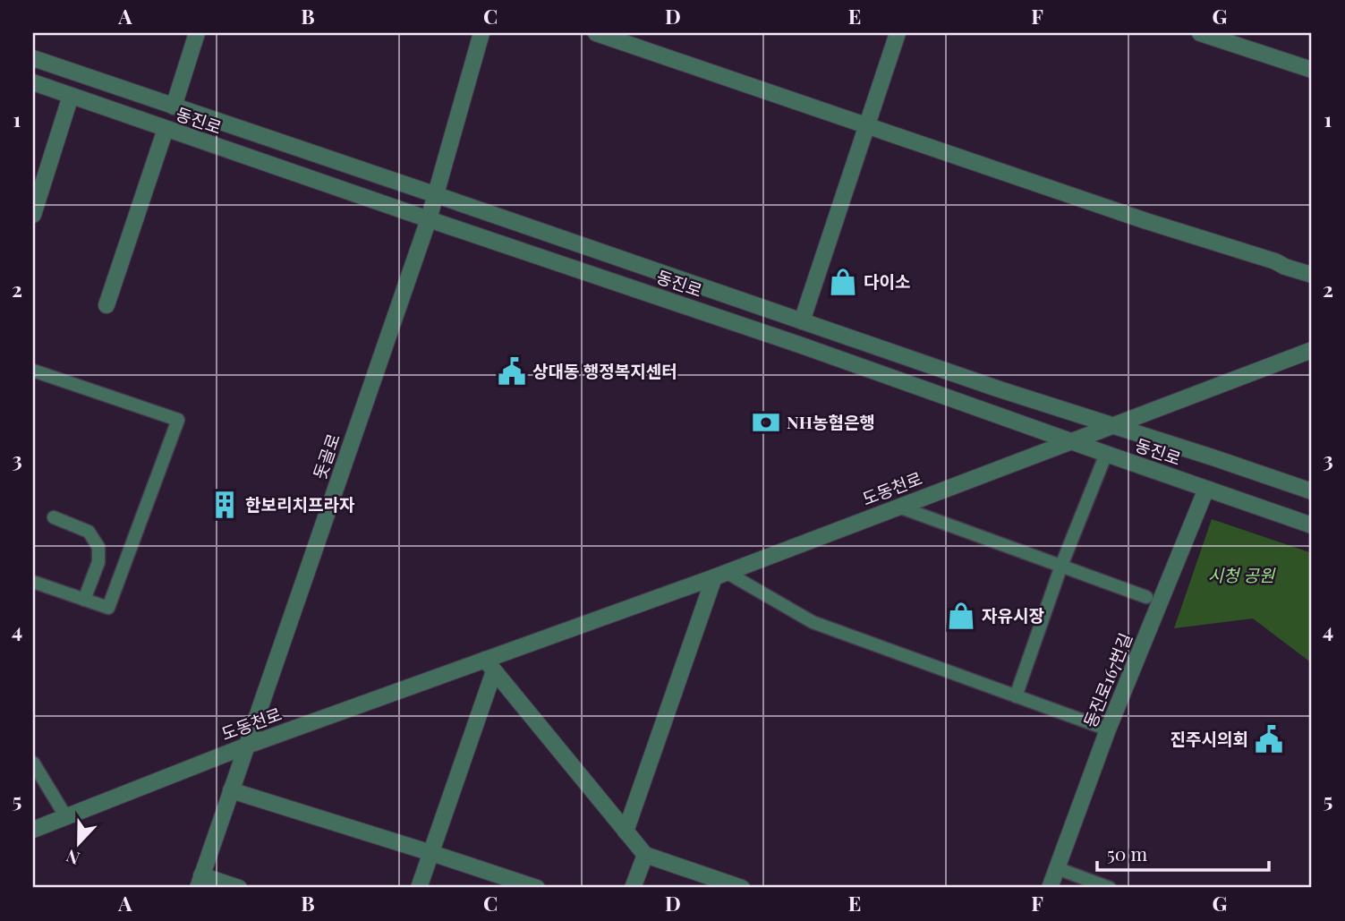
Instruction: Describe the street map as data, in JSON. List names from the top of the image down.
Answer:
{
  "streets": {
    "street": [
      "동진로",
      "돗골로",
      "도동천로",
      "동진로167번길"
    ]
  },
  "crossings": [
    ["동진로", "돗골로"],
    ["동진로", "도동천로"],
    ["동진로", "동진로167번길"],
    ["돗골로", "도동천로"]
  ],
  "parks": ["시청 공원"],
  "places": {
    "shop": ["다이소", "자유시장"],
    "public building": ["상대동 행정복지센터", "진주시의회"],
    "bank": ["NH농협은행"],
    "building": ["한보리치프라자"]
  },
  "scale_bar": "50 m",
  "north": "bottom",
  "grid": {
    "columns": [
      "A",
      "B",
      "C",
      "D",
      "E",
      "F",
      "G"
    ],
    "rows": [
      "1",
      "2",
      "3",
      "4",
      "5"
    ]
  }
}
